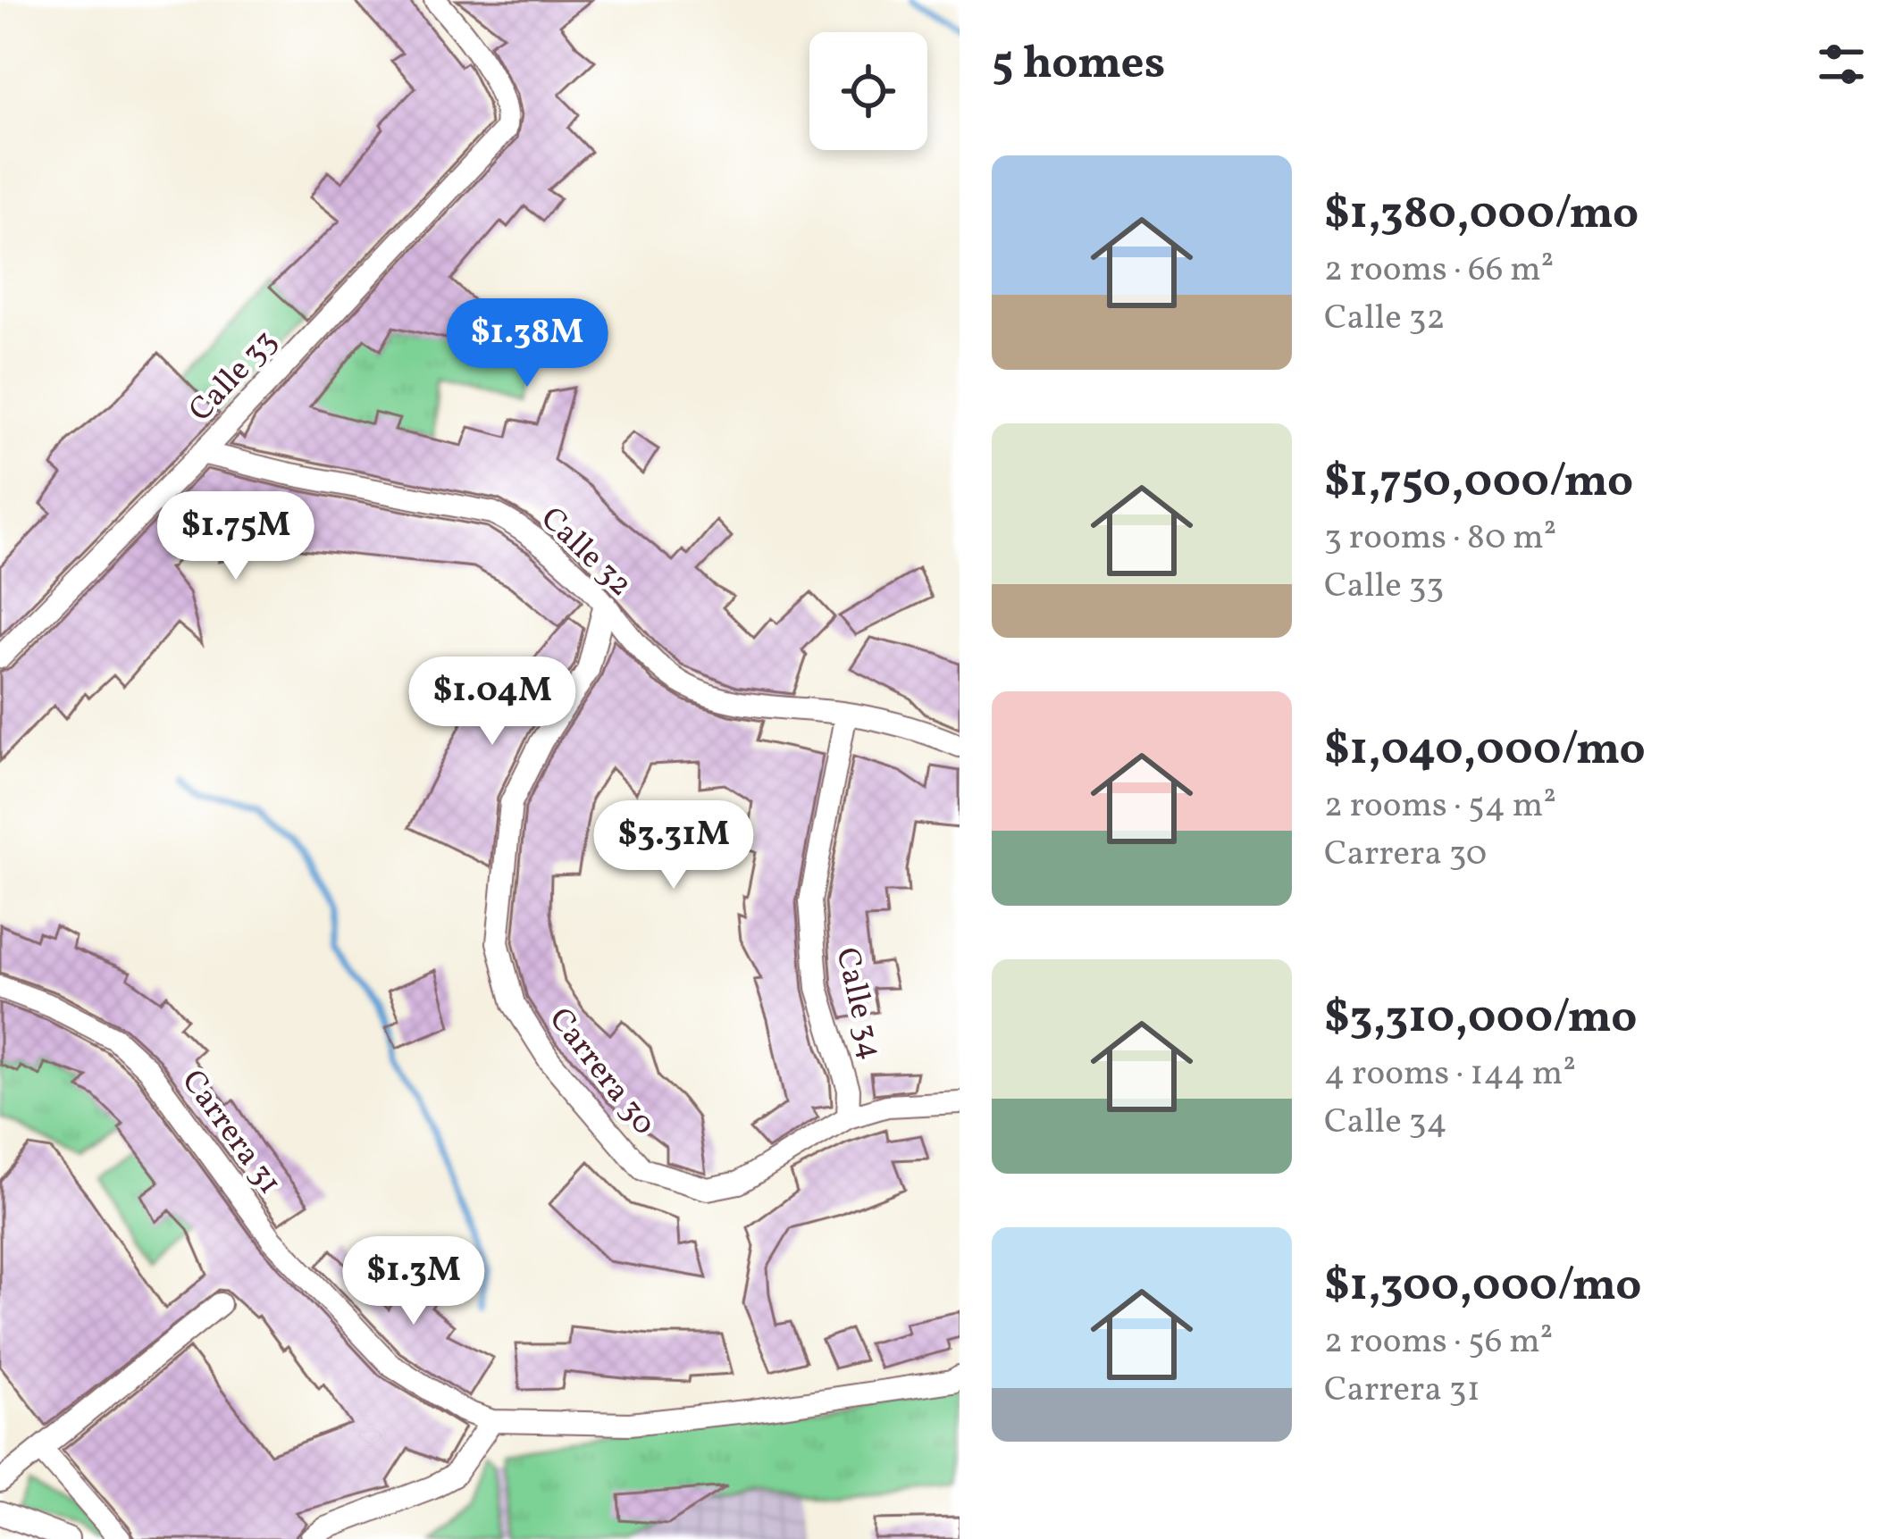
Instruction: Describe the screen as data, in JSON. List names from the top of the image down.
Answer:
{
  "streets": {
    "street": [
      "Calle 33",
      "Calle 32",
      "Calle 34",
      "Carrera 30",
      "Carrera 31"
    ]
  },
  "crossings": [
    ["Calle 33", "Calle 32"],
    ["Calle 32", "Calle 34"],
    ["Calle 32", "Carrera 30"],
    ["Calle 34", "Carrera 30"]
  ],
  "page": {
    "heading": "5 homes",
    "list": [
      {
        "name": "$1,380,000/mo",
        "note": "2 rooms · 66 m² · Calle 32"
      },
      {
        "name": "$1,750,000/mo",
        "note": "3 rooms · 80 m² · Calle 33"
      },
      {
        "name": "$1,040,000/mo",
        "note": "2 rooms · 54 m² · Carrera 30"
      },
      {
        "name": "$3,310,000/mo",
        "note": "4 rooms · 144 m² · Calle 34"
      },
      {
        "name": "$1,300,000/mo",
        "note": "2 rooms · 56 m² · Carrera 31"
      }
    ],
    "price": [
      "$1.38M",
      "$1.75M",
      "$1.04M",
      "$3.31M",
      "$1.3M"
    ]
  }
}
